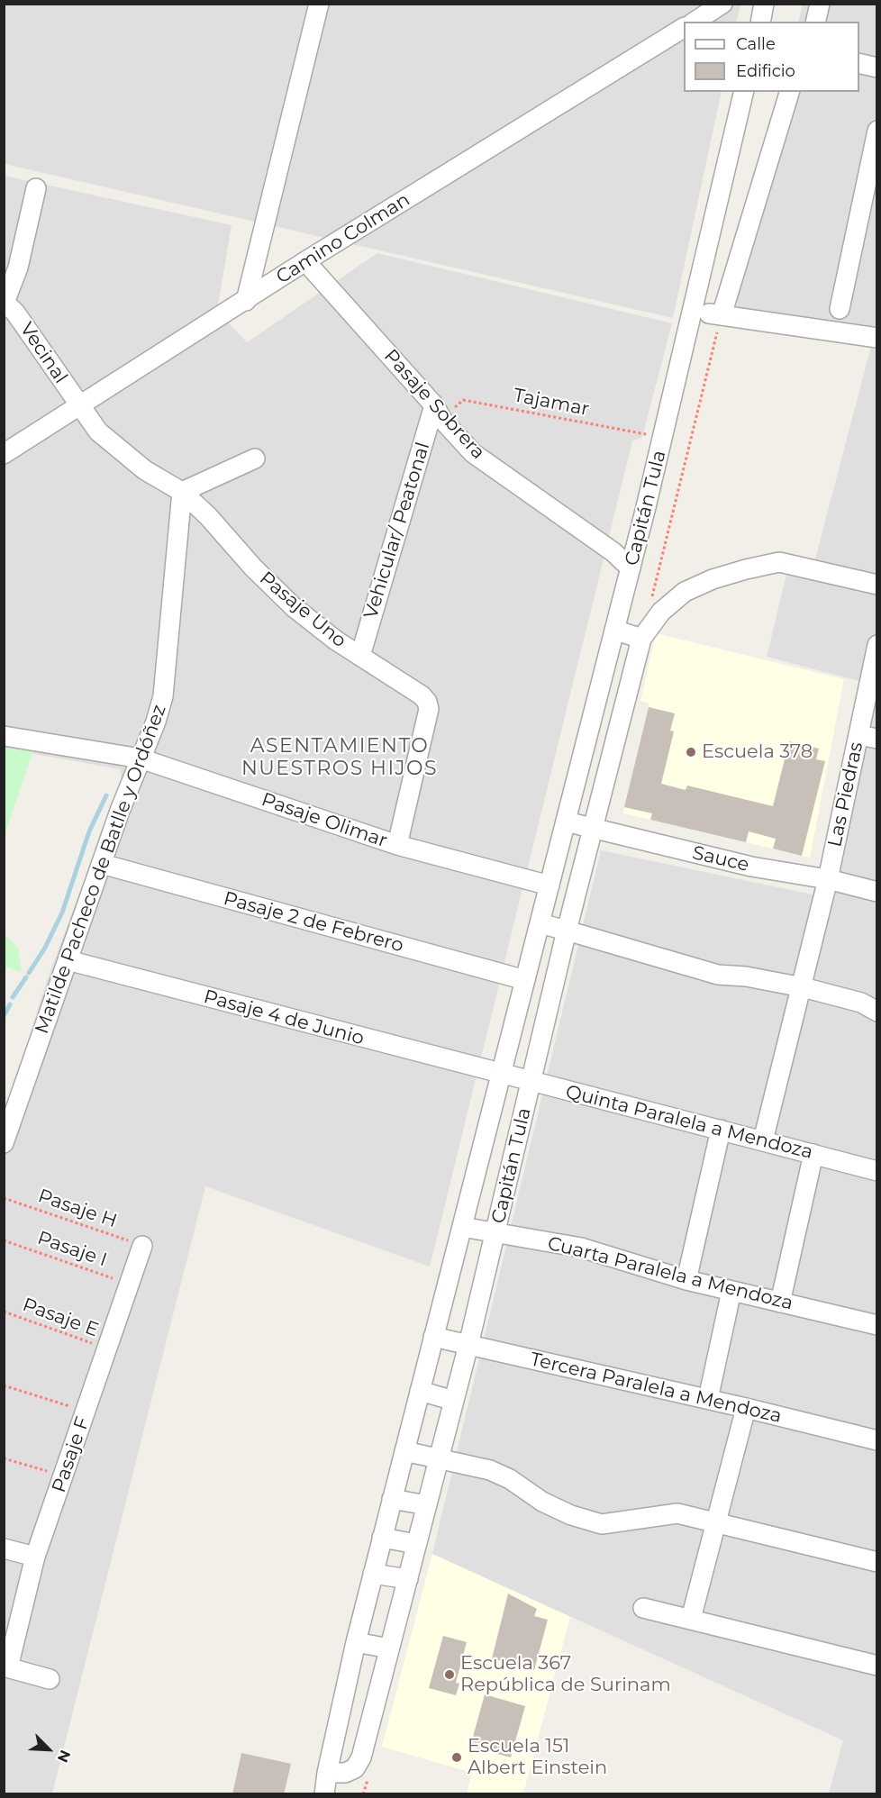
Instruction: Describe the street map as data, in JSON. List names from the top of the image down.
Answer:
{
  "streets": {
    "street": [
      "Camino Colman",
      "Vecinal",
      "Pasaje Sobrera",
      "Capitán Tula",
      "Vehicular/ Peatonal",
      "Pasaje Uno",
      "Las Piedras",
      "Pasaje Olimar",
      "Sauce",
      "Matilde Pacheco de Batlle y Ordóñez",
      "Pasaje 2 de Febrero",
      "Pasaje 4 de Junio",
      "Quinta Paralela a Mendoza",
      "Cuarta Paralela a Mendoza",
      "Tercera Paralela a Mendoza",
      "Pasaje F"
    ],
    "path": [
      "Tajamar",
      "Pasaje H",
      "Pasaje I",
      "Pasaje E"
    ]
  },
  "crossings": [
    ["Camino Colman", "Vecinal"],
    ["Camino Colman", "Pasaje Sobrera"],
    ["Camino Colman", "Pasaje Uno"],
    ["Vecinal", "Pasaje Uno"],
    ["Tajamar", "Pasaje Sobrera"],
    ["Tajamar", "Capitán Tula"],
    ["Tajamar", "Vehicular/ Peatonal"],
    ["Pasaje Sobrera", "Capitán Tula"],
    ["Pasaje Sobrera", "Vehicular/ Peatonal"],
    ["Capitán Tula", "Pasaje Olimar"],
    ["Capitán Tula", "Sauce"],
    ["Capitán Tula", "Pasaje 2 de Febrero"],
    ["Capitán Tula", "Pasaje 4 de Junio"],
    ["Capitán Tula", "Quinta Paralela a Mendoza"],
    ["Capitán Tula", "Cuarta Paralela a Mendoza"],
    ["Capitán Tula", "Tercera Paralela a Mendoza"],
    ["Vehicular/ Peatonal", "Pasaje Uno"],
    ["Pasaje Uno", "Pasaje Olimar"],
    ["Pasaje Uno", "Matilde Pacheco de Batlle y Ordóñez"],
    ["Las Piedras", "Sauce"],
    ["Pasaje Olimar", "Matilde Pacheco de Batlle y Ordóñez"],
    ["Matilde Pacheco de Batlle y Ordóñez", "Pasaje 2 de Febrero"],
    ["Matilde Pacheco de Batlle y Ordóñez", "Pasaje 4 de Junio"],
    ["Pasaje 4 de Junio", "Quinta Paralela a Mendoza"],
    ["Pasaje H", "Pasaje F"],
    ["Pasaje I", "Pasaje F"],
    ["Pasaje E", "Pasaje F"]
  ],
  "districts": ["ASENTAMIENTO NUESTROS HIJOS"],
  "places": ["Escuela 378", "Escuela 367 República de Surinam", "Escuela 151 Albert Einstein"],
  "legend": ["Calle", "Edificio"],
  "north": "bottom right"
}
